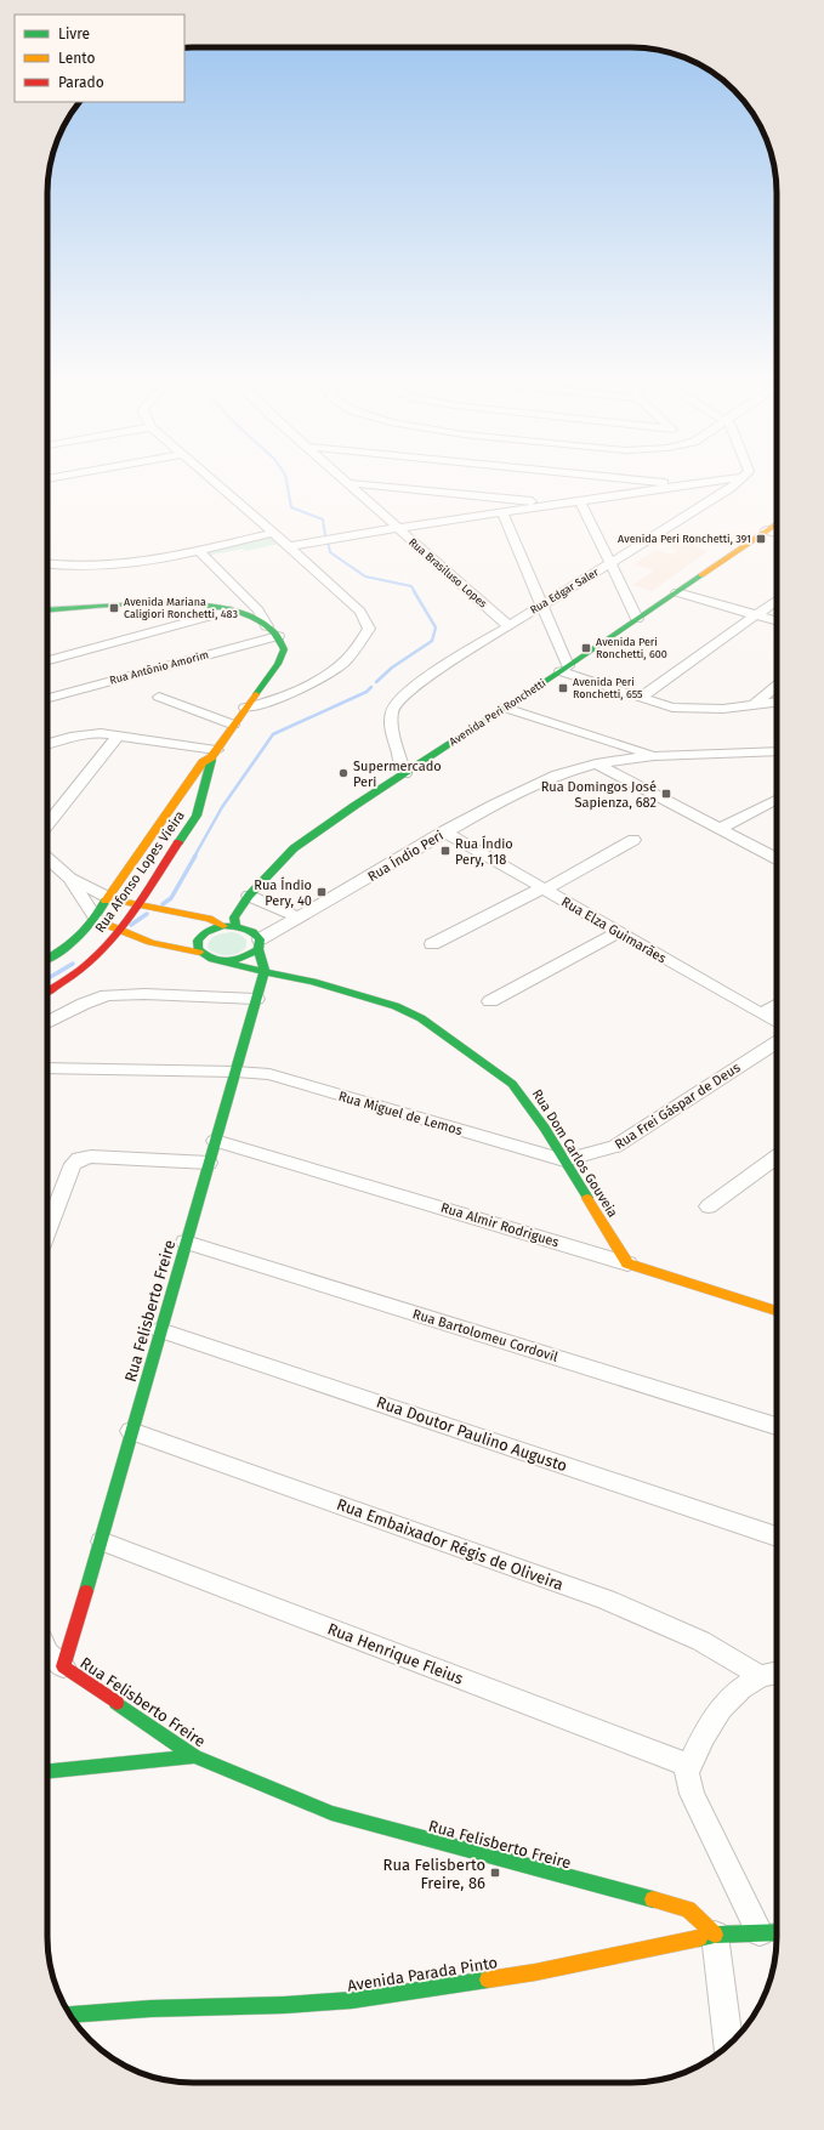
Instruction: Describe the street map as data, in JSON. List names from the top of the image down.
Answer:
{
  "streets": {
    "street": [
      "Rua Brasiluso Lopes",
      "Rua Edgar Saler",
      "Rua Antônio Amorim",
      "Avenida Peri Ronchetti",
      "Rua Índio Peri",
      "Rua Afonso Lopes Vieira",
      "Rua Elza Guimarães",
      "Rua Frei Gáspar de Deus",
      "Rua Miguel de Lemos",
      "Rua Dom Carlos Gouveia",
      "Rua Almir Rodrigues",
      "Rua Felisberto Freire",
      "Rua Bartolomeu Cordovil",
      "Rua Doutor Paulino Augusto",
      "Rua Embaixador Régis de Oliveira",
      "Rua Henrique Fleius",
      "Avenida Parada Pinto"
    ]
  },
  "crossings": [
    ["Rua Brasiluso Lopes", "Rua Edgar Saler"],
    ["Rua Edgar Saler", "Avenida Peri Ronchetti"],
    ["Avenida Peri Ronchetti", "Rua Índio Peri"],
    ["Avenida Peri Ronchetti", "Rua Dom Carlos Gouveia"],
    ["Rua Índio Peri", "Rua Elza Guimarães"],
    ["Rua Índio Peri", "Rua Dom Carlos Gouveia"],
    ["Rua Frei Gáspar de Deus", "Rua Miguel de Lemos"],
    ["Rua Frei Gáspar de Deus", "Rua Dom Carlos Gouveia"],
    ["Rua Miguel de Lemos", "Rua Dom Carlos Gouveia"],
    ["Rua Miguel de Lemos", "Rua Felisberto Freire"],
    ["Rua Dom Carlos Gouveia", "Rua Almir Rodrigues"],
    ["Rua Dom Carlos Gouveia", "Rua Felisberto Freire"],
    ["Rua Almir Rodrigues", "Rua Felisberto Freire"],
    ["Rua Felisberto Freire", "Rua Bartolomeu Cordovil"],
    ["Rua Felisberto Freire", "Rua Doutor Paulino Augusto"],
    ["Rua Felisberto Freire", "Rua Embaixador Régis de Oliveira"],
    ["Rua Felisberto Freire", "Rua Henrique Fleius"],
    ["Rua Felisberto Freire", "Avenida Parada Pinto"]
  ],
  "places": {
    "transit": [
      "Avenida Peri Ronchetti, 391",
      "Avenida Mariana Caligiori Ronchetti, 483",
      "Avenida Peri Ronchetti, 600",
      "Avenida Peri Ronchetti, 655",
      "Rua Domingos José Sapienza, 682",
      "Rua Índio Pery, 118",
      "Rua Índio Pery, 40",
      "Rua Felisberto Freire, 86"
    ],
    "other": ["Supermercado Peri"]
  },
  "legend": ["Livre", "Lento", "Parado"]
}
